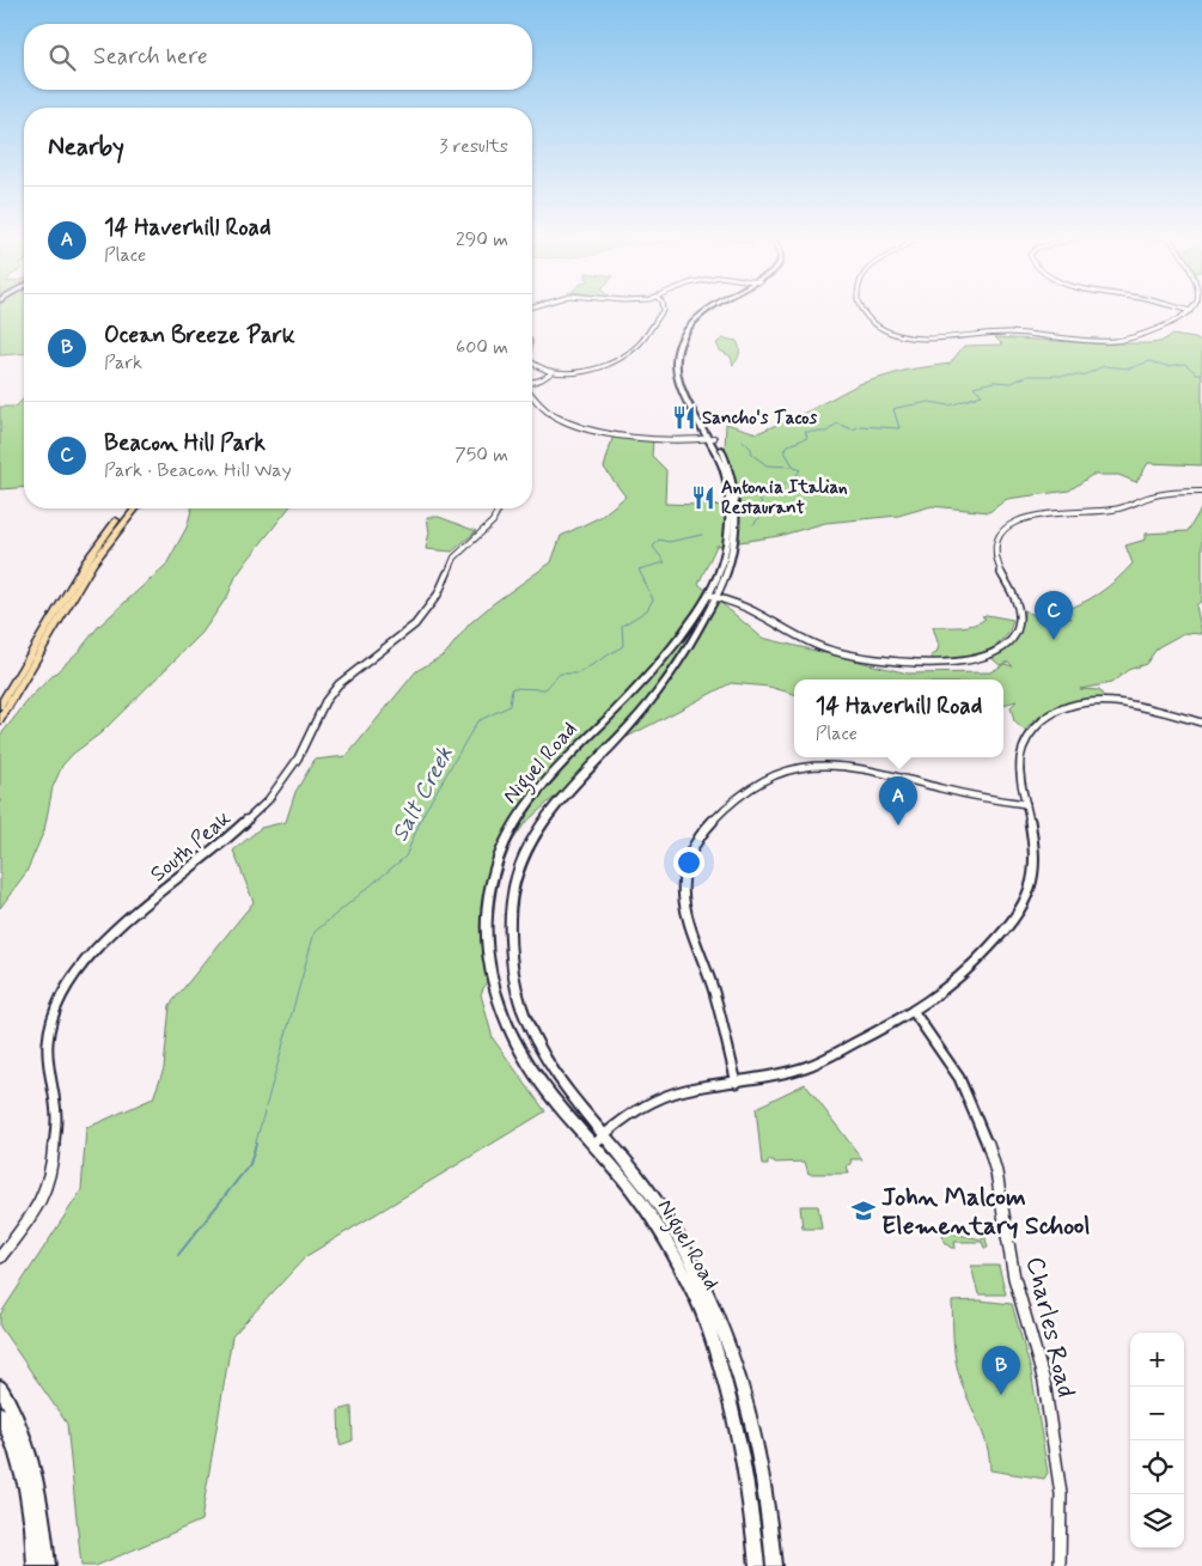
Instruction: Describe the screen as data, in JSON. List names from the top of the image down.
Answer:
{
  "streets": {
    "main road": ["Niguel Road"],
    "street": ["South Peak", "Charles Road"]
  },
  "water": ["Salt Creek"],
  "places": {
    "restaurant": ["Sancho's Tacos", "Antonia Italian Restaurant"],
    "school or university": ["John Malcom Elementary School"]
  },
  "page": {
    "search": "Search here",
    "heading": ["Nearby", "3 results"],
    "list": [
      {
        "mark": "A",
        "name": "14 Haverhill Road",
        "note": "Place",
        "value": "290 m"
      },
      {
        "mark": "B",
        "name": "Ocean Breeze Park",
        "note": "Park",
        "value": "600 m"
      },
      {
        "mark": "C",
        "name": "Beacon Hill Park",
        "note": "Park · Beacon Hill Way",
        "value": "750 m"
      }
    ],
    "pins": ["C", "A", "B"],
    "popup": ["14 Haverhill Road", "Place"],
    "map_buttons": ["+", "−"]
  }
}
